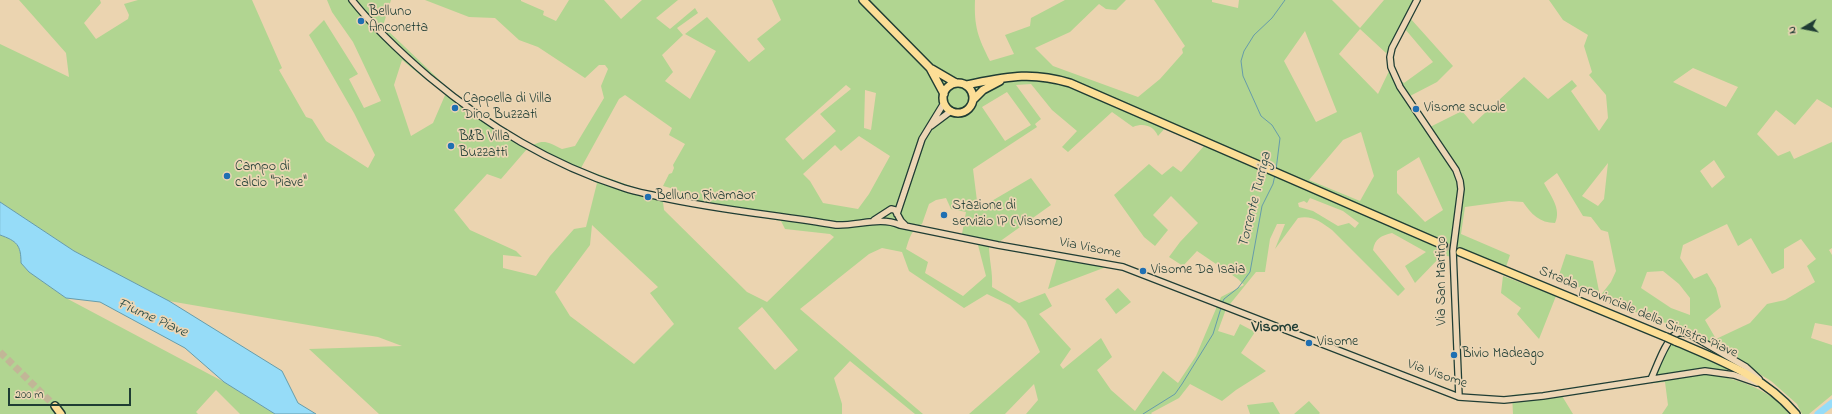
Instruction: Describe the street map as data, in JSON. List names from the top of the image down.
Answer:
{
  "streets": {
    "main road": ["Strada provinciale della Sinistra Piave"],
    "street": ["Via Visome", "Via San Martino"]
  },
  "crossings": [
    ["Via Visome", "Via San Martino"],
    ["Via Visome", "Strada provinciale della Sinistra Piave"]
  ],
  "districts": ["Visome"],
  "water": ["Torrente Turriga", "Fiume Piave"],
  "places": [
    "Belluno Anconetta",
    "Cappella di Villa Dino Buzzati",
    "Visome scuole",
    "B&B Villa Buzzatti",
    "Campo di calcio \"Piave\"",
    "Belluno Rivamaor",
    "Stazione di servizio IP (Visome)",
    "Visome Da Isaia",
    "Visome",
    "Bivio Madeago"
  ],
  "scale_bar": "200 m",
  "north": "left"
}
